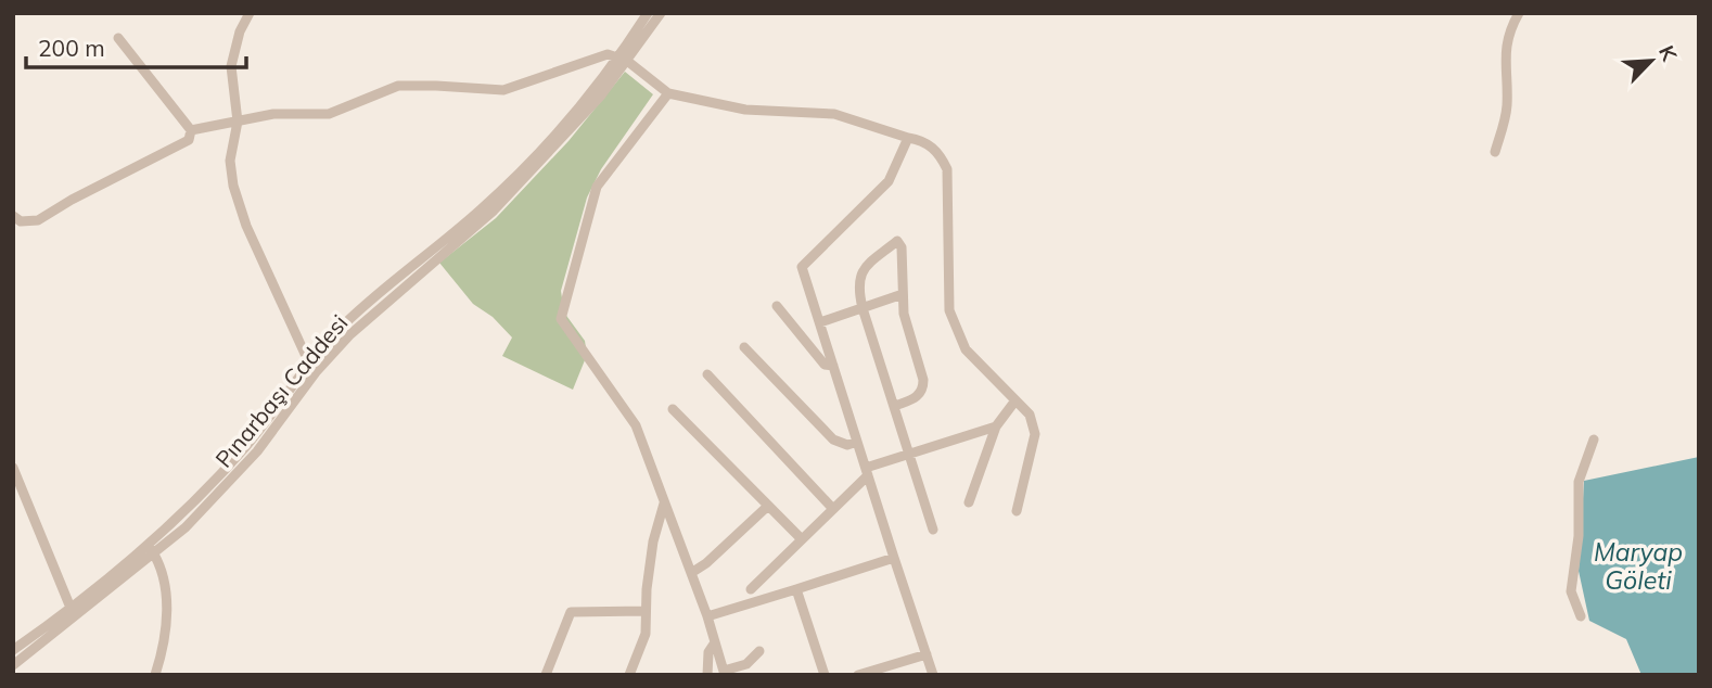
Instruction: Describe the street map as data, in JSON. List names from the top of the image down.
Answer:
{
  "streets": {
    "street": ["Pınarbaşı Caddesi"]
  },
  "water": ["Maryap Göleti"],
  "scale_bar": "200 m",
  "north": "top right"
}
